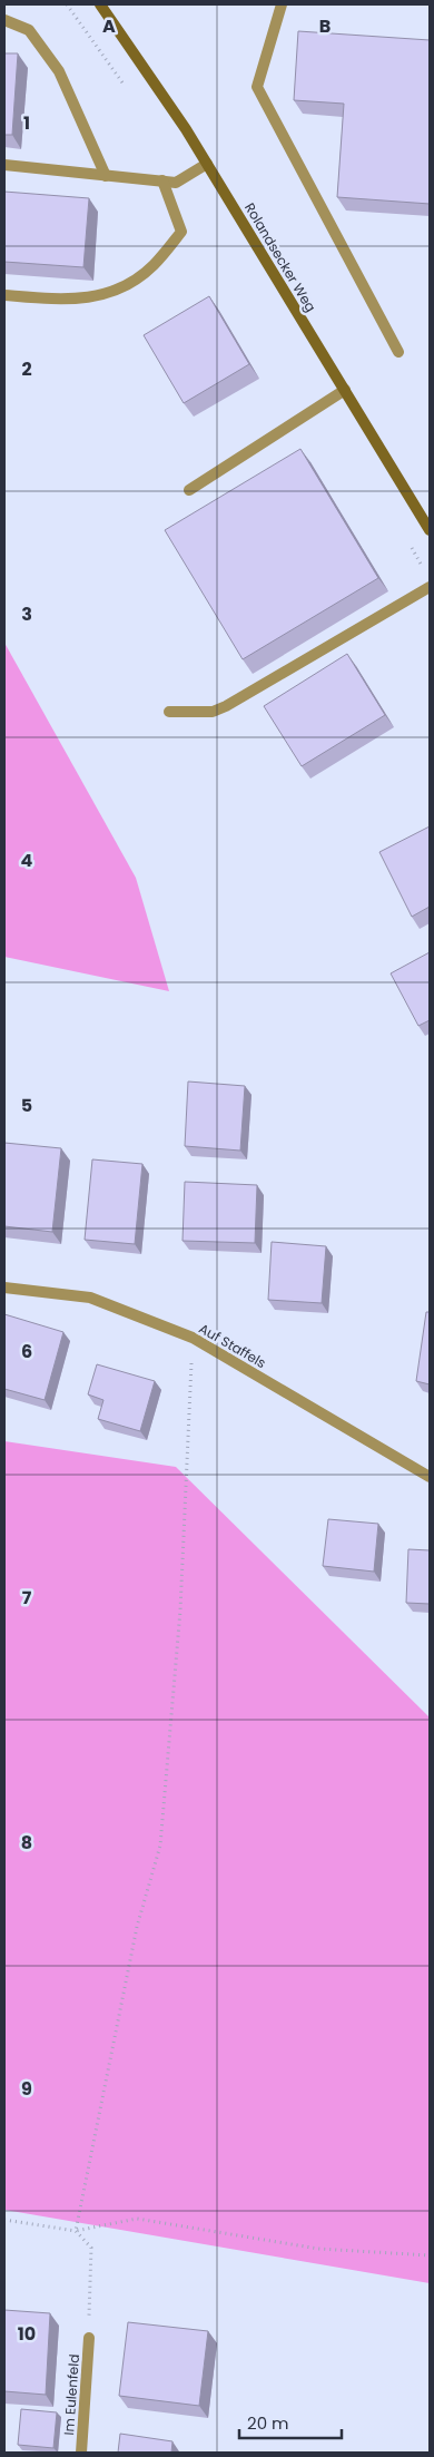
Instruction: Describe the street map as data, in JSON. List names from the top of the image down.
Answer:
{
  "streets": {
    "street": ["Rolandsecker Weg", "Auf Staffels", "Im Eulenfeld"]
  },
  "scale_bar": "20 m",
  "grid": {
    "columns": ["A", "B"],
    "rows": [
      "1",
      "2",
      "3",
      "4",
      "5",
      "6",
      "7",
      "8",
      "9",
      "10"
    ]
  }
}
